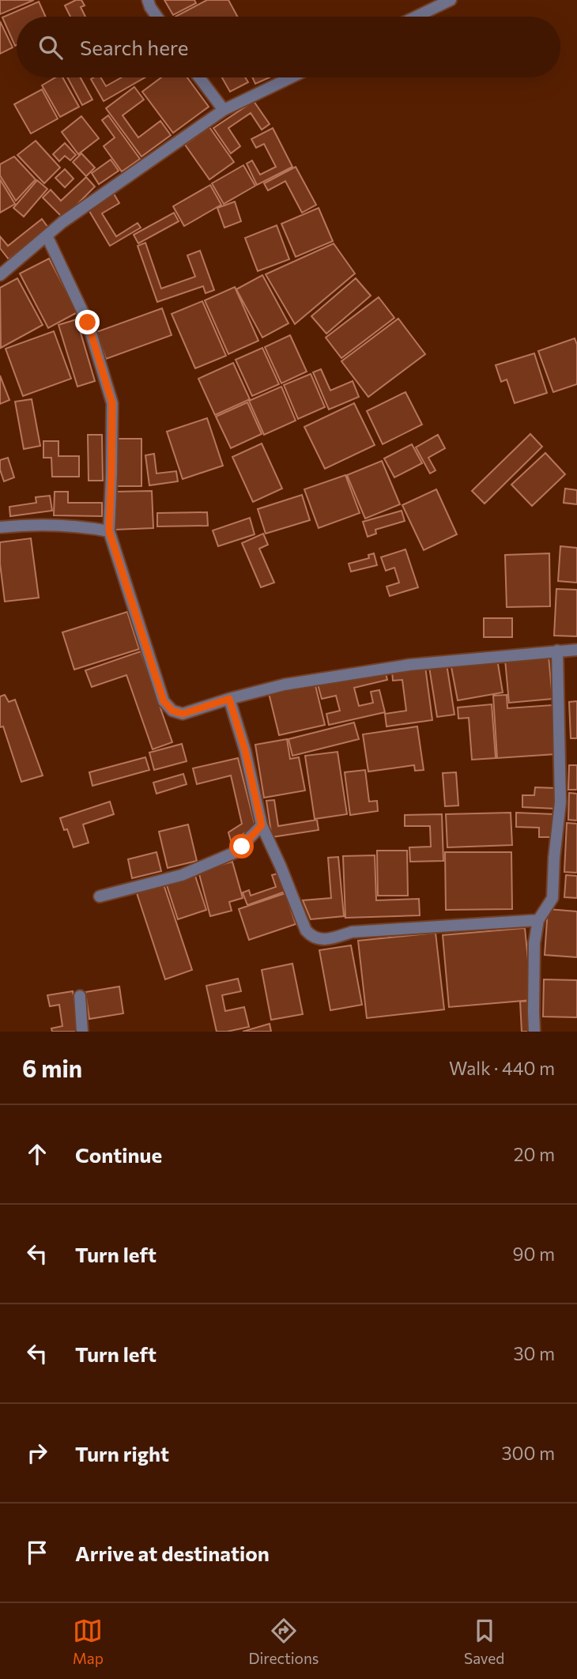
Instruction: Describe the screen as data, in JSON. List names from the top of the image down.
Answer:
{
  "page": {
    "search": "Search here",
    "heading": ["6 min", "Walk · 440 m"],
    "list": [
      ["Continue", "20 m"],
      ["Turn left", "90 m"],
      ["Turn left", "30 m"],
      ["Turn right", "300 m"],
      "Arrive at destination"
    ],
    "nav": ["Map", "Directions", "Saved"]
  }
}
